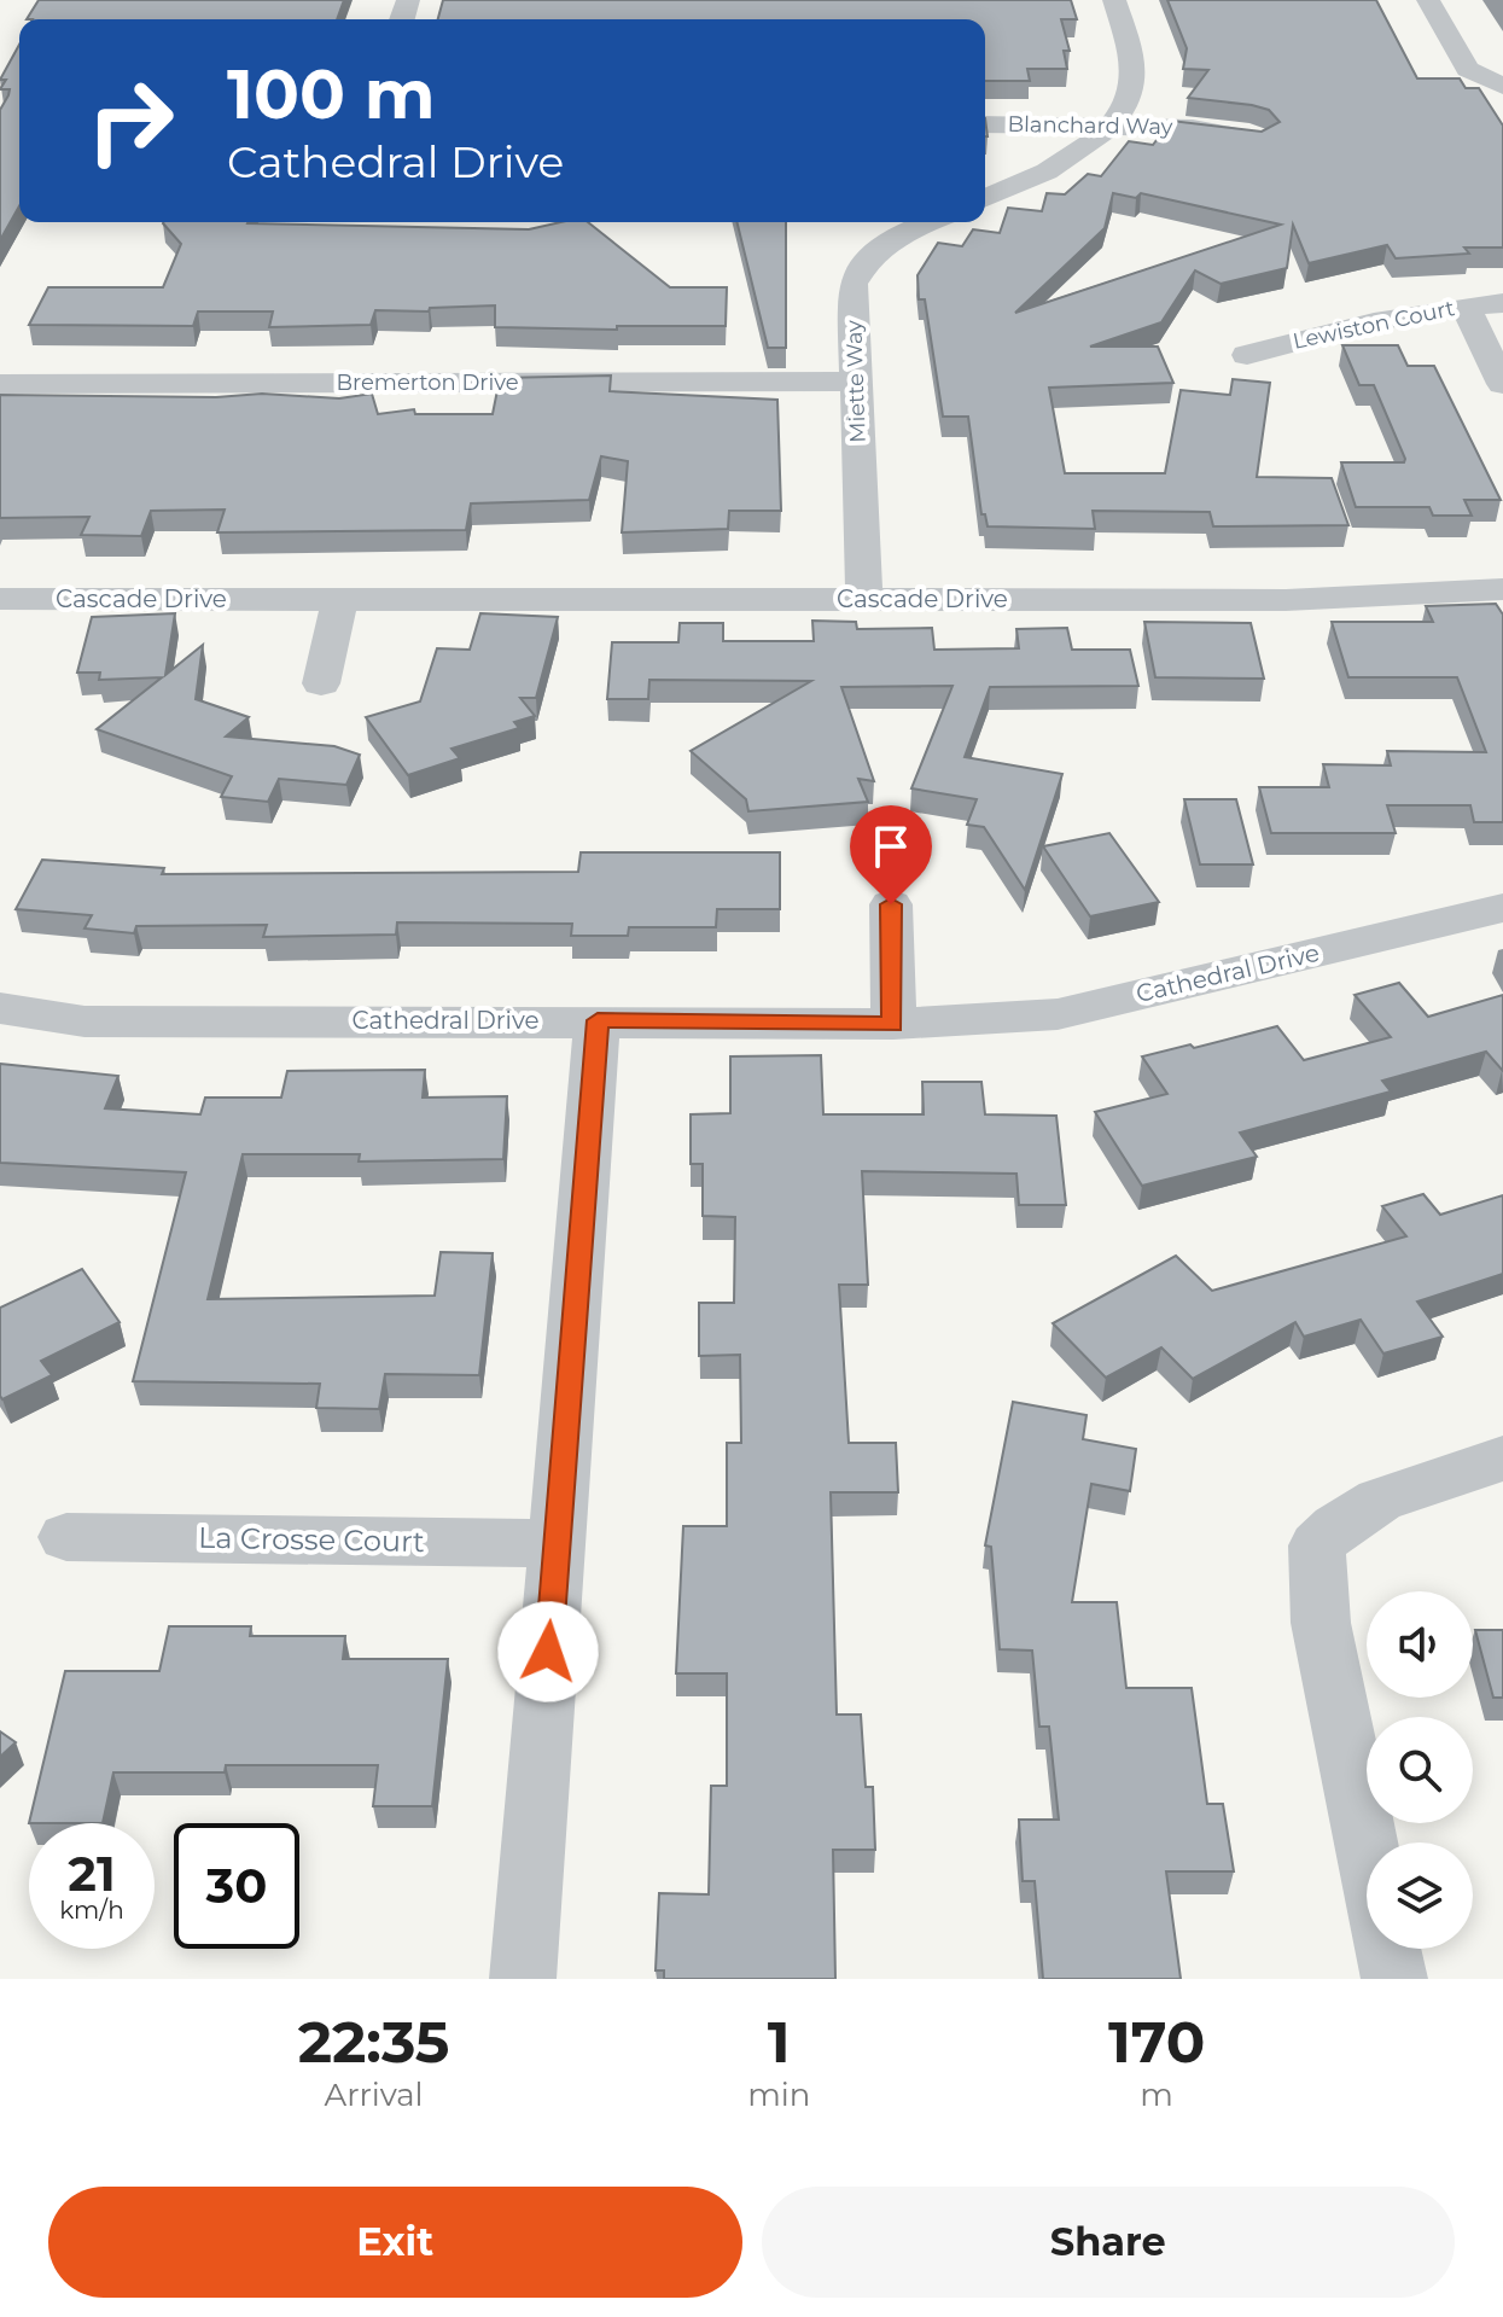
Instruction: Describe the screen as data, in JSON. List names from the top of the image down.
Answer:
{
  "streets": {
    "street": [
      "Blanchard Way",
      "Lewiston Court",
      "Miette Way",
      "Bremerton Drive",
      "Cascade Drive",
      "Cathedral Drive",
      "La Crosse Court"
    ]
  },
  "crossings": [
    ["Miette Way", "Bremerton Drive"],
    ["Miette Way", "Cascade Drive"]
  ],
  "page": {
    "turn": ["100 m", "Cathedral Drive"],
    "speed": "21 km/h",
    "limit": "30",
    "eta": [
      "22:35",
      "Arrival",
      "1",
      "min",
      "170",
      "m"
    ],
    "buttons": ["Exit", "Share"]
  }
}
